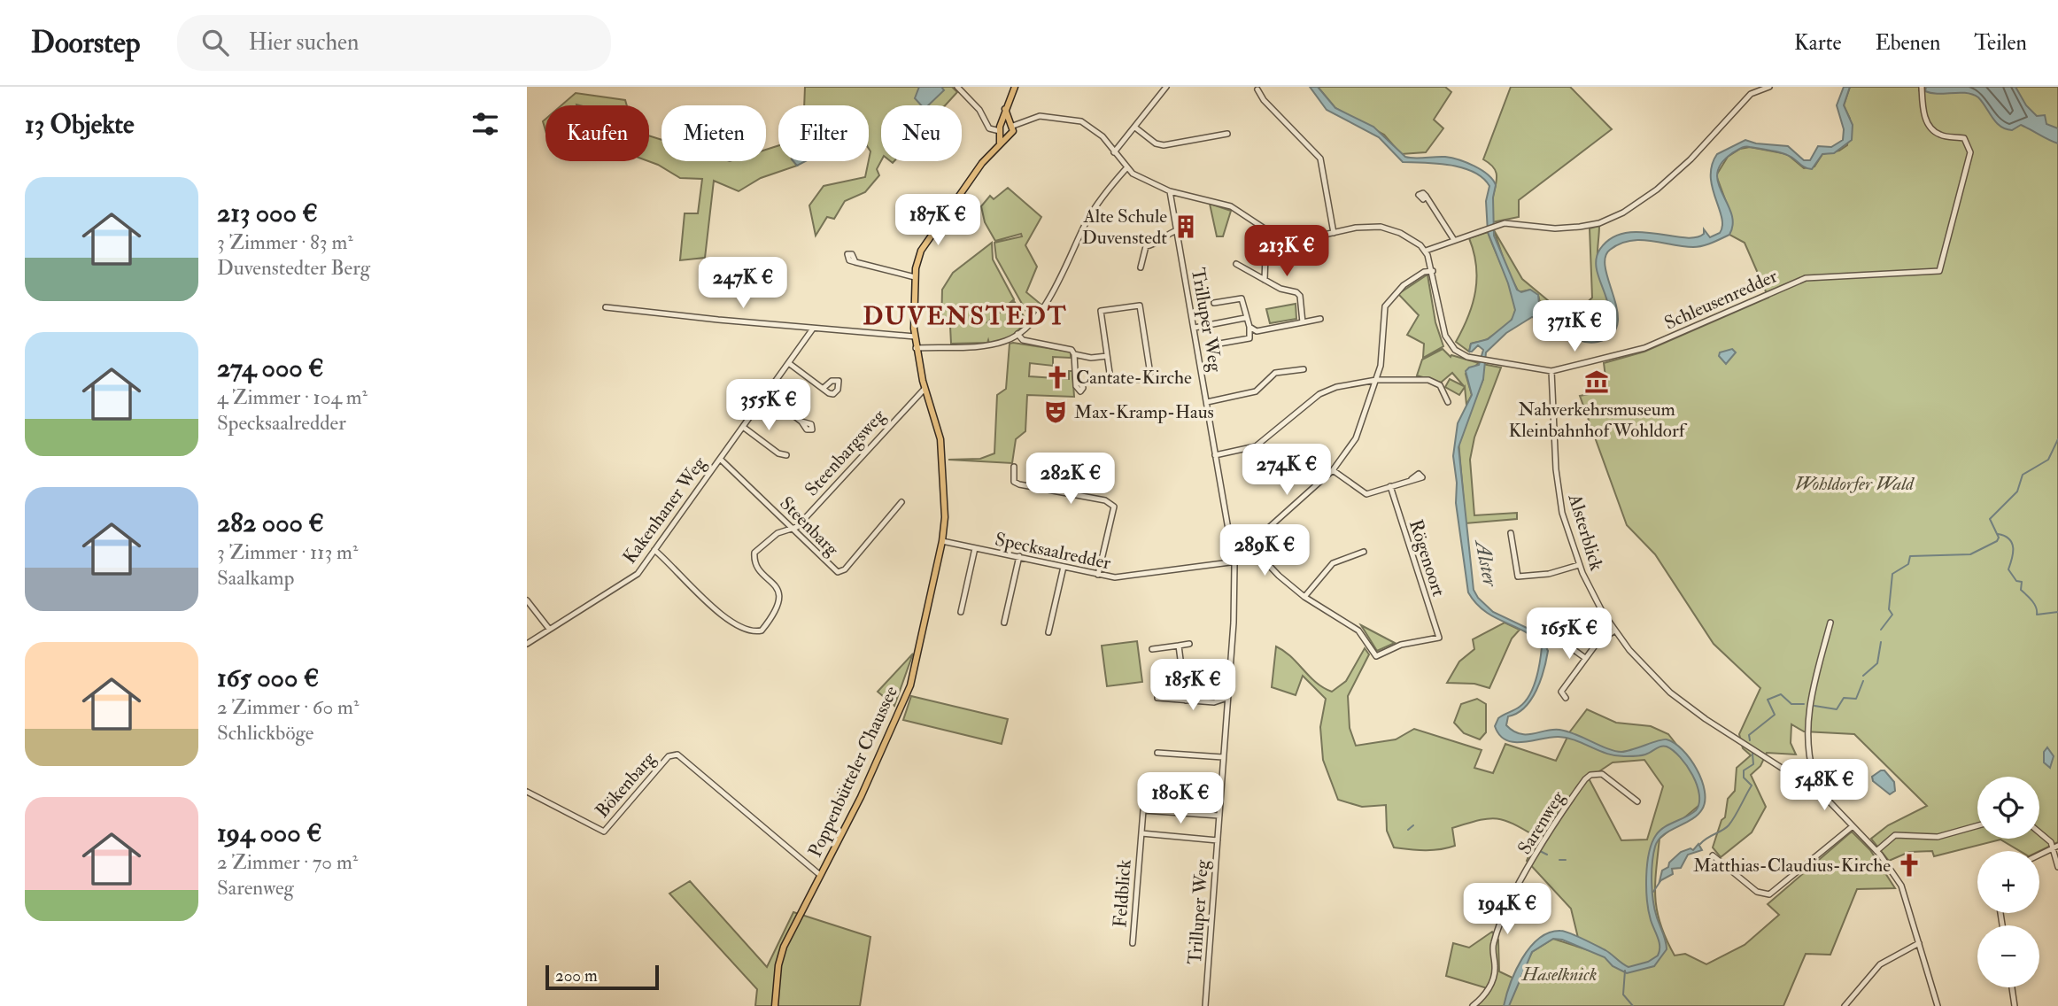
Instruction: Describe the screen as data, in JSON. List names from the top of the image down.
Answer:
{
  "streets": {
    "main road": ["Poppenbütteler Chaussee"],
    "street": [
      "Schleusenredder",
      "Trilluper Weg",
      "Steenbargsweg",
      "Kakenhaner Weg",
      "Steenbarg",
      "Alsterblick",
      "Specksaalredder",
      "Rögenoort",
      "Bökenbarg",
      "Sarenweg",
      "Feldblick"
    ]
  },
  "crossings": [
    ["Schleusenredder", "Alsterblick"],
    ["Schleusenredder", "Specksaalredder"],
    ["Trilluper Weg", "Specksaalredder"],
    ["Trilluper Weg", "Feldblick"],
    ["Steenbargsweg", "Kakenhaner Weg"],
    ["Steenbargsweg", "Steenbarg"],
    ["Steenbargsweg", "Poppenbütteler Chaussee"],
    ["Kakenhaner Weg", "Steenbarg"],
    ["Specksaalredder", "Poppenbütteler Chaussee"],
    ["Poppenbütteler Chaussee", "Bökenbarg"]
  ],
  "districts": ["DUVENSTEDT"],
  "water": ["Alster"],
  "parks": ["Wohldorfer Wald", "Haselknick"],
  "places": {
    "building": ["Alte Schule Duvenstedt"],
    "church": ["Cantate-Kirche", "Matthias-Claudius-Kirche"],
    "museum": ["Nahverkehrsmuseum Kleinbahnhof Wohldorf"],
    "theatre": ["Max-Kramp-Haus"]
  },
  "scale_bar": "200 m",
  "page": {
    "header": "Doorstep",
    "search": "Hier suchen",
    "nav": ["Karte", "Ebenen", "Teilen"],
    "heading": "13 Objekte",
    "chip": [
      "Kaufen",
      "Mieten",
      "Filter",
      "Neu"
    ],
    "list": [
      {
        "name": "213 000 €",
        "note": "3 Zimmer · 83 m² · Duvenstedter Berg"
      },
      {
        "name": "274 000 €",
        "note": "4 Zimmer · 104 m² · Specksaalredder"
      },
      {
        "name": "282 000 €",
        "note": "3 Zimmer · 113 m² · Saalkamp"
      },
      {
        "name": "165 000 €",
        "note": "2 Zimmer · 60 m² · Schlickböge"
      },
      {
        "name": "194 000 €",
        "note": "2 Zimmer · 70 m² · Sarenweg"
      }
    ],
    "price": [
      "187K €",
      "213K €",
      "247K €",
      "371K €",
      "355K €",
      "274K €",
      "282K €",
      "289K €",
      "165K €",
      "185K €",
      "548K €",
      "180K €",
      "194K €"
    ],
    "map_buttons": ["+", "−"],
    "scale": "200 m"
  }
}
